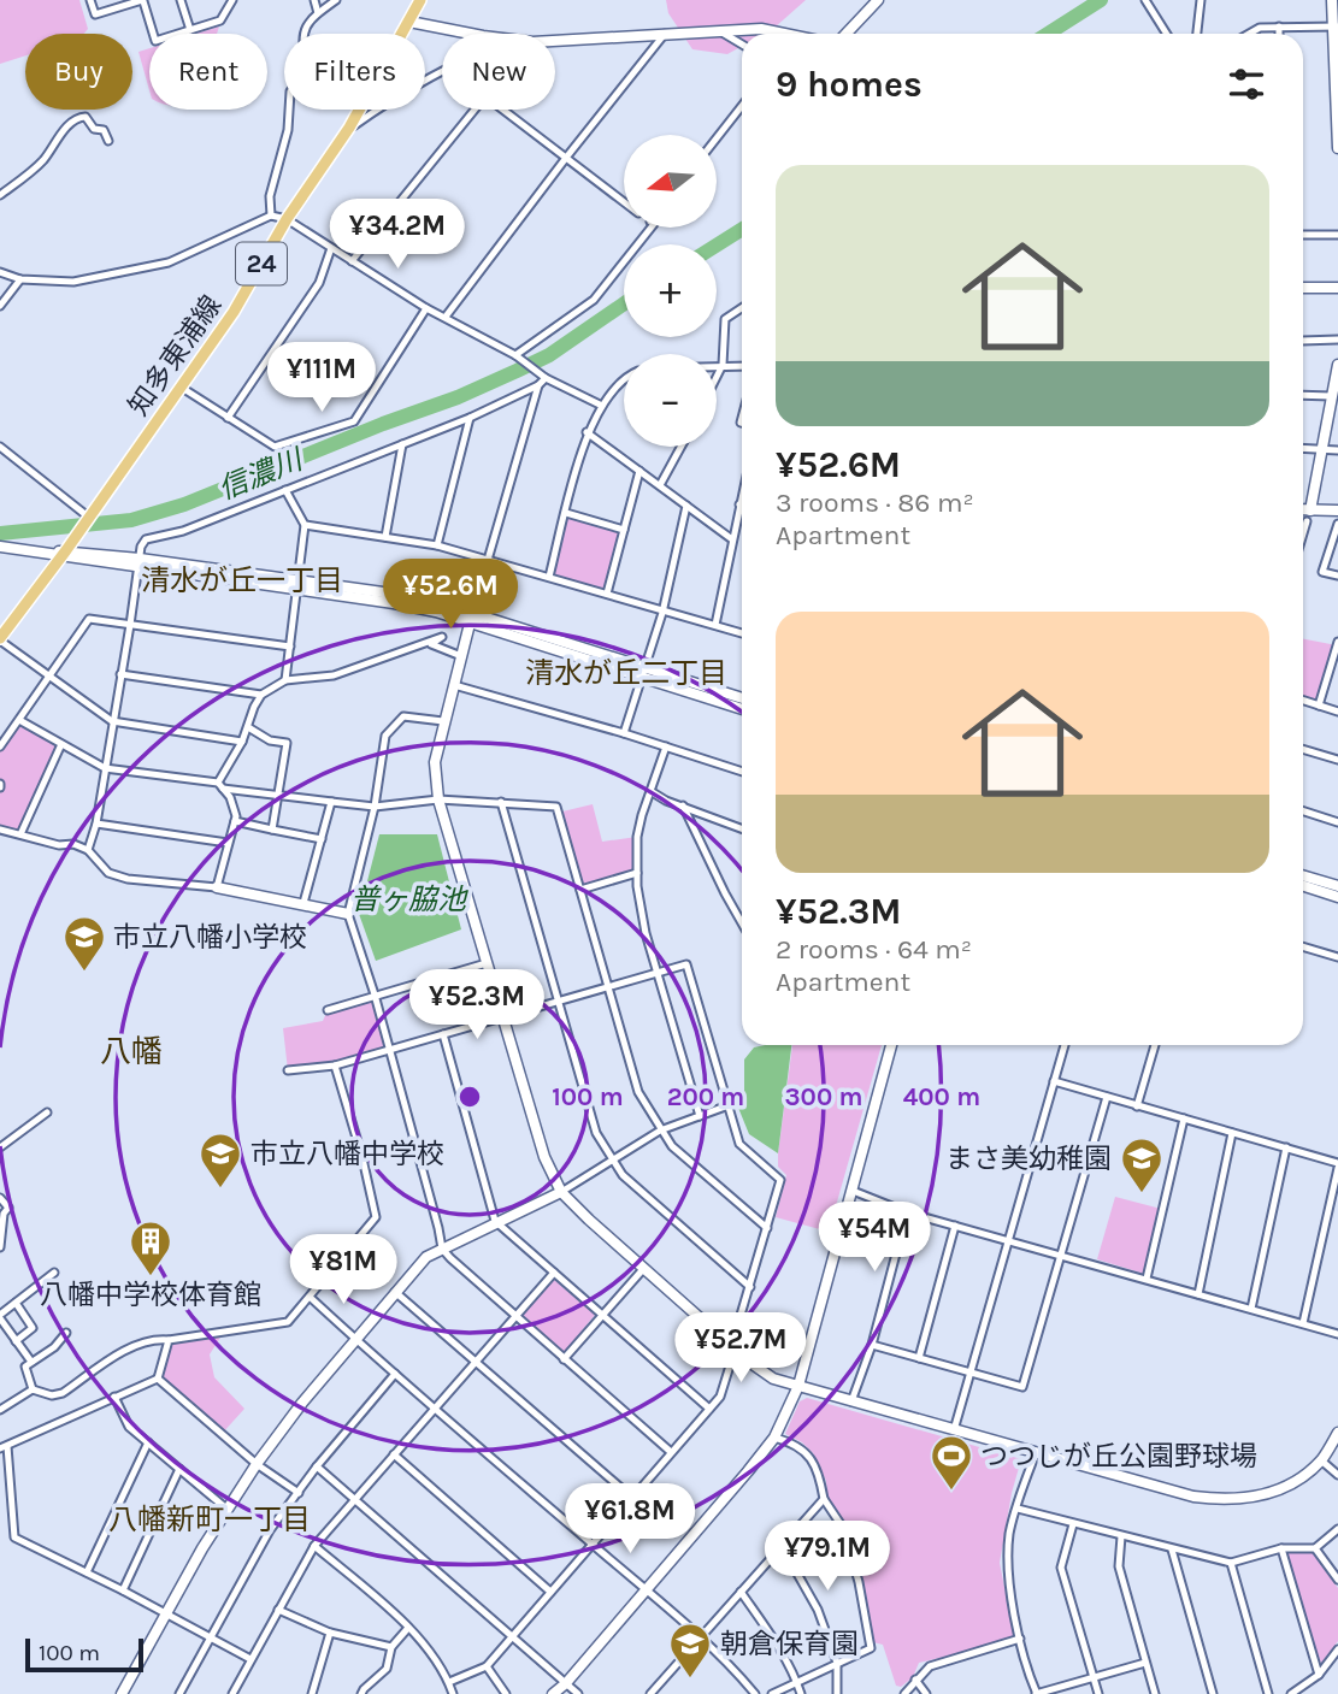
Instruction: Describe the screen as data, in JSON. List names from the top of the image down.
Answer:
{
  "streets": {
    "main road": ["24", "知多東浦線"]
  },
  "districts": [
    "清水が丘一丁目",
    "清水が丘二丁目",
    "八幡",
    "八幡新町一丁目"
  ],
  "water": ["信濃川", "普ヶ脇池"],
  "places": {
    "school or university": [
      "市立八幡小学校",
      "市立八幡中学校",
      "まさ美幼稚園",
      "朝倉保育園"
    ],
    "building": ["八幡中学校体育館"],
    "sports": ["つつじが丘公園野球場"]
  },
  "scale_bar": "100 m",
  "north": "left",
  "page": {
    "chip": [
      "Buy",
      "Rent",
      "Filters",
      "New"
    ],
    "heading": "9 homes",
    "map_buttons": ["+", "−"],
    "list": [
      {
        "name": "¥52.6M",
        "note": "3 rooms · 86 m² · Apartment"
      },
      {
        "name": "¥52.3M",
        "note": "2 rooms · 64 m² · Apartment"
      }
    ],
    "price": [
      "¥34.2M",
      "¥111M",
      "¥52.6M",
      "¥52.3M",
      "¥54M",
      "¥81M",
      "¥52.7M",
      "¥61.8M",
      "¥79.1M"
    ],
    "scale": "100 m"
  },
  "rings": [
    "100 m",
    "200 m",
    "300 m",
    "400 m"
  ]
}
